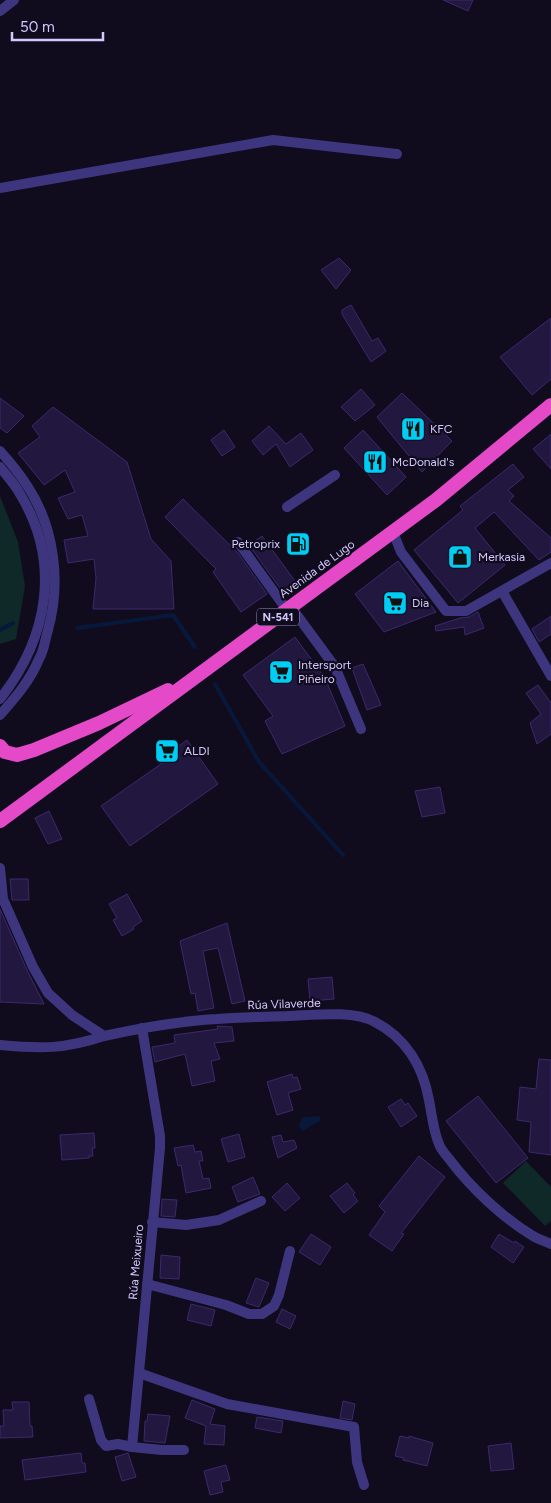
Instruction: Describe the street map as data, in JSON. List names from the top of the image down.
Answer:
{
  "streets": {
    "highway": ["Avenida de Lugo", "N-541"],
    "street": ["Rúa Vilaverde", "Rúa Meixueiro"]
  },
  "crossings": [
    ["Rúa Vilaverde", "Rúa Meixueiro"]
  ],
  "places": {
    "restaurant": ["KFC", "McDonald's"],
    "fuel station": ["Petroprix"],
    "shop": ["Merkasia"],
    "supermarket": ["Dia", "Intersport Piñeiro", "ALDI"]
  },
  "scale_bar": "50 m"
}
